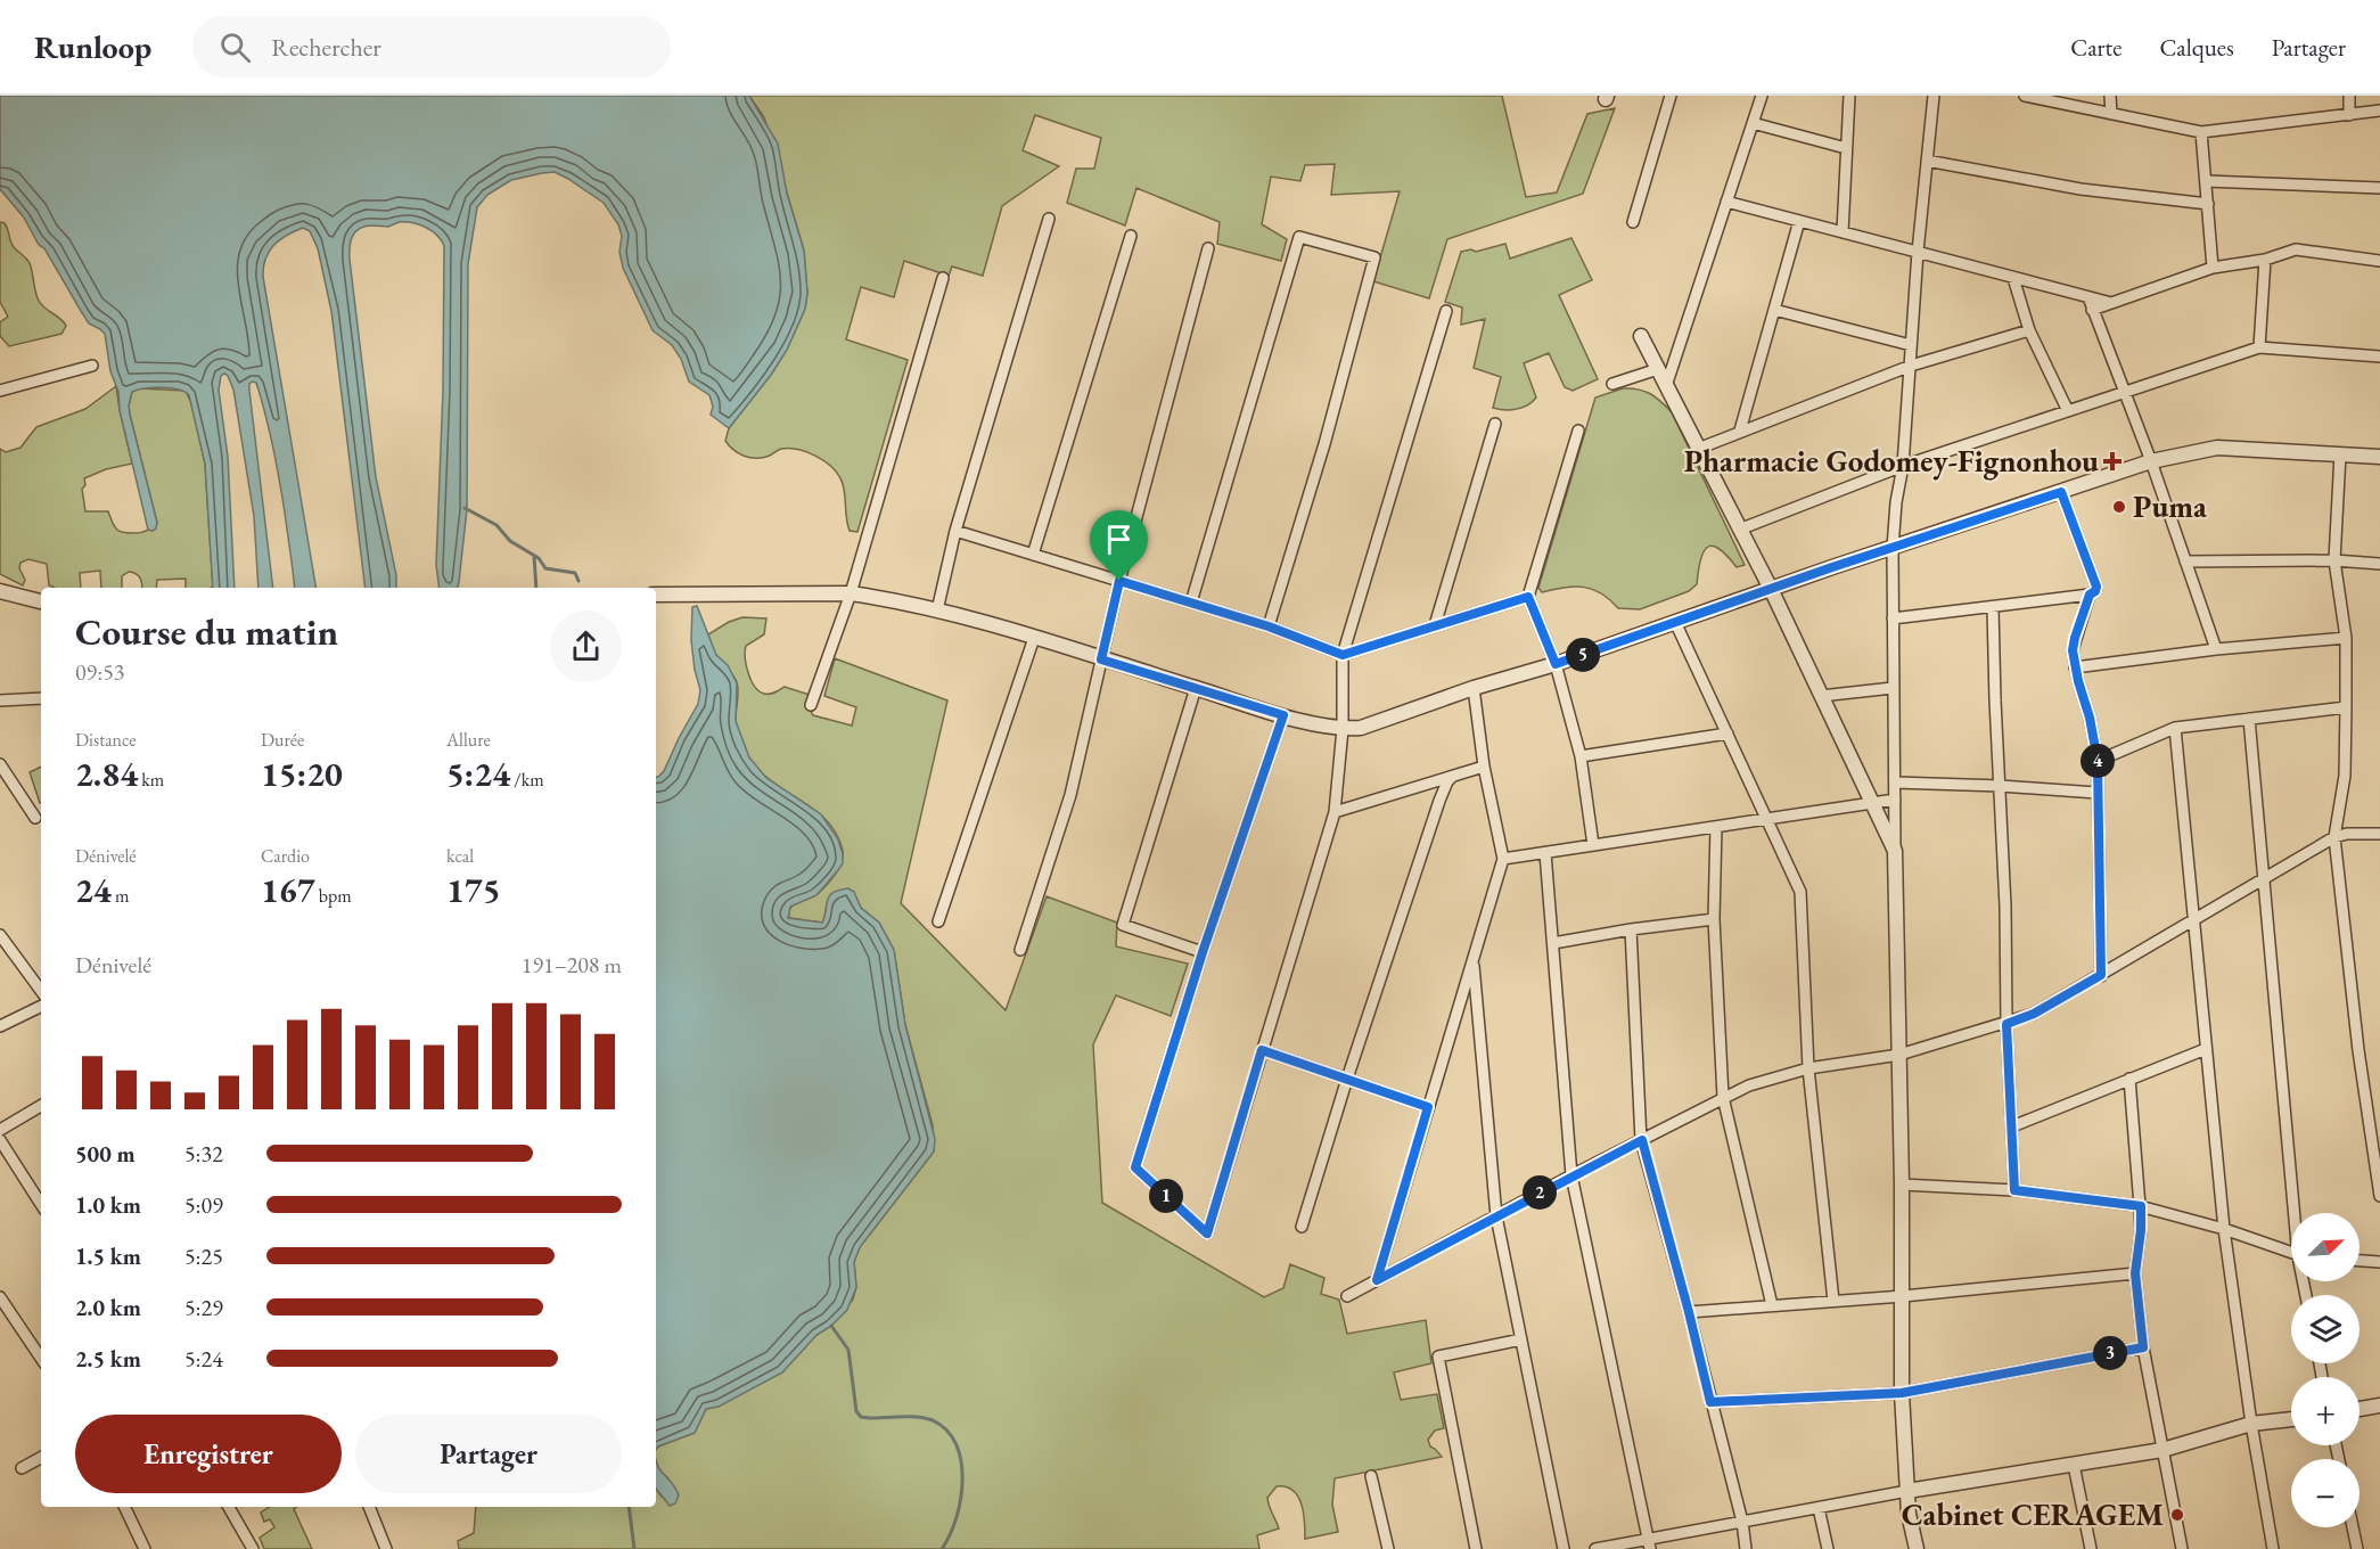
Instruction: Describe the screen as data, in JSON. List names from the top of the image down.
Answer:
{
  "places": {
    "health": ["Pharmacie Godomey-Fignonhou"],
    "other": ["Puma", "Cabinet CERAGEM"]
  },
  "north": "top right",
  "page": {
    "header": "Runloop",
    "search": "Rechercher",
    "nav": ["Carte", "Calques", "Partager"],
    "heading": ["Course du matin", "09:53"],
    "pins": [
      "5",
      "4",
      "2",
      "1",
      "3"
    ],
    "stats": [
      ["Distance", "2.84 km"],
      ["Durée", "15:20"],
      ["Allure", "5:24 /km"],
      ["Dénivelé", "24 m"],
      ["Cardio", "167 bpm"],
      ["kcal", "175"]
    ],
    "chart": ["Dénivelé", "191–208 m"],
    "list": [
      {
        "name": "500 m",
        "note": "5:32"
      },
      {
        "name": "1.0 km",
        "note": "5:09"
      },
      {
        "name": "1.5 km",
        "note": "5:25"
      },
      {
        "name": "2.0 km",
        "note": "5:29"
      },
      {
        "name": "2.5 km",
        "note": "5:24"
      }
    ],
    "map_buttons": ["+", "−"],
    "buttons": ["Enregistrer", "Partager"]
  }
}
